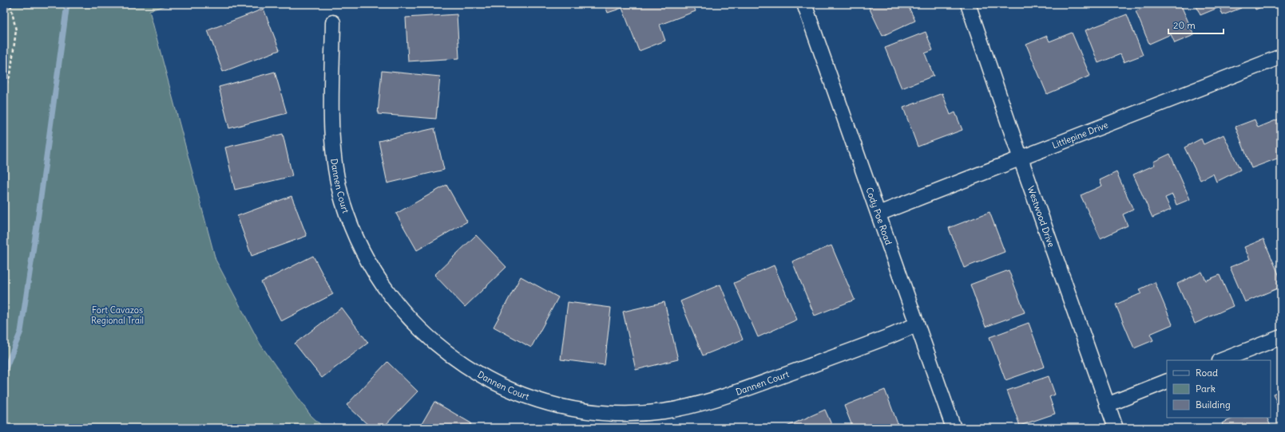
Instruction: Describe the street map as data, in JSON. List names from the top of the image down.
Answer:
{
  "streets": {
    "street": [
      "Littlepine Drive",
      "Dannen Court",
      "Cody Poe Road",
      "Westwood Drive"
    ]
  },
  "crossings": [
    ["Littlepine Drive", "Cody Poe Road"],
    ["Littlepine Drive", "Westwood Drive"],
    ["Dannen Court", "Cody Poe Road"]
  ],
  "parks": ["Fort Cavazos Regional Trail"],
  "legend": ["Road", "Park", "Building"],
  "scale_bar": "20 m"
}
